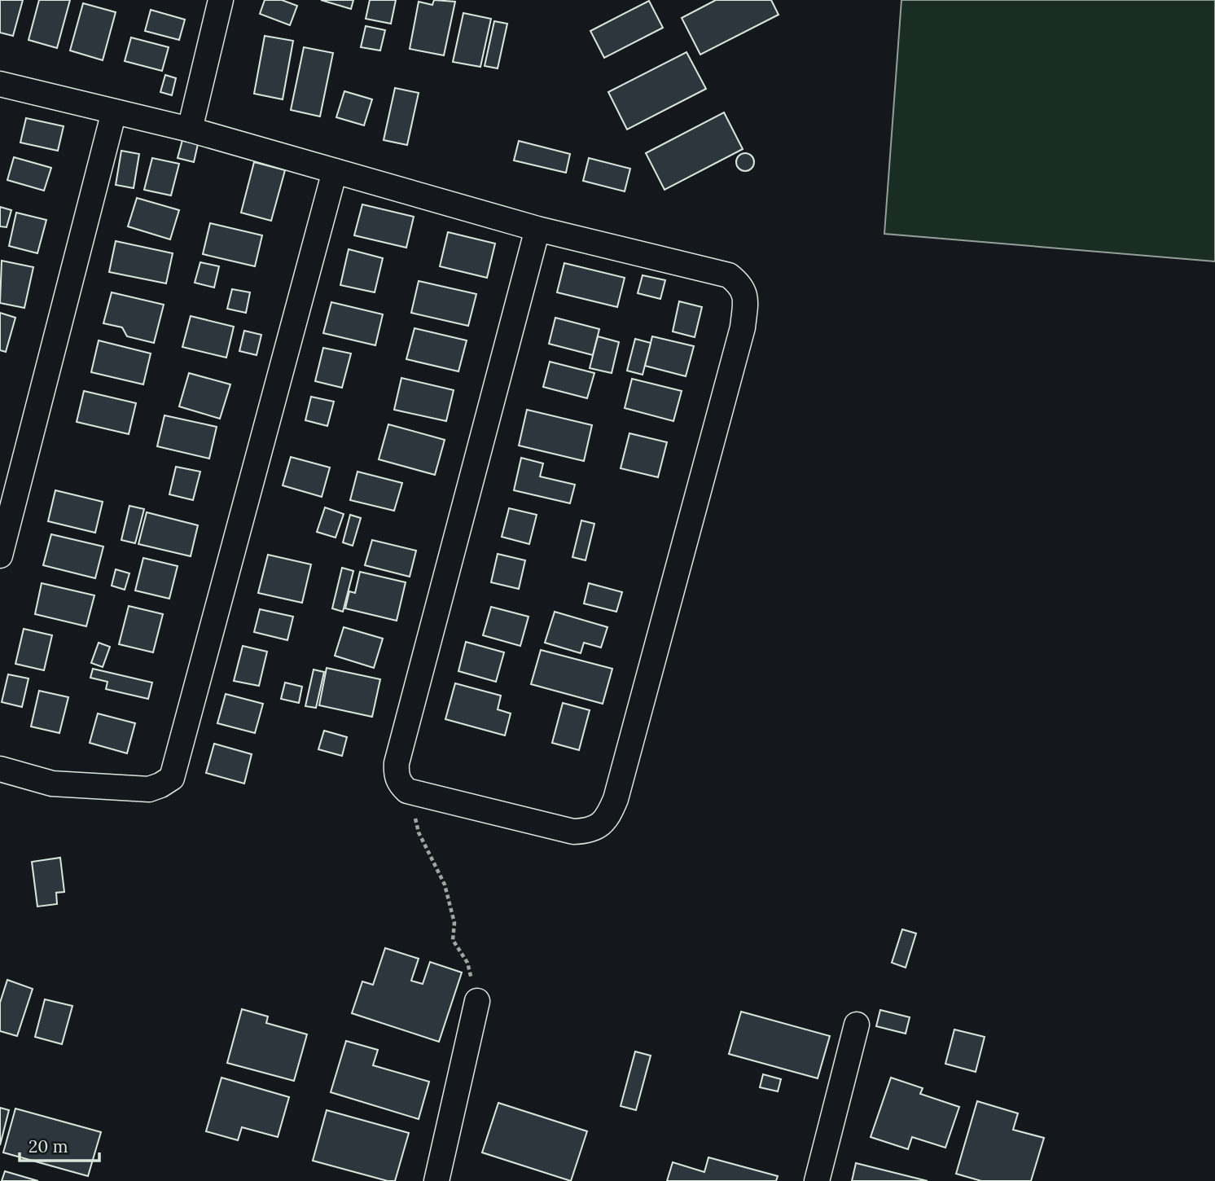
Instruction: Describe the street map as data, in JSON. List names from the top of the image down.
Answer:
{
  "scale_bar": "20 m"
}
